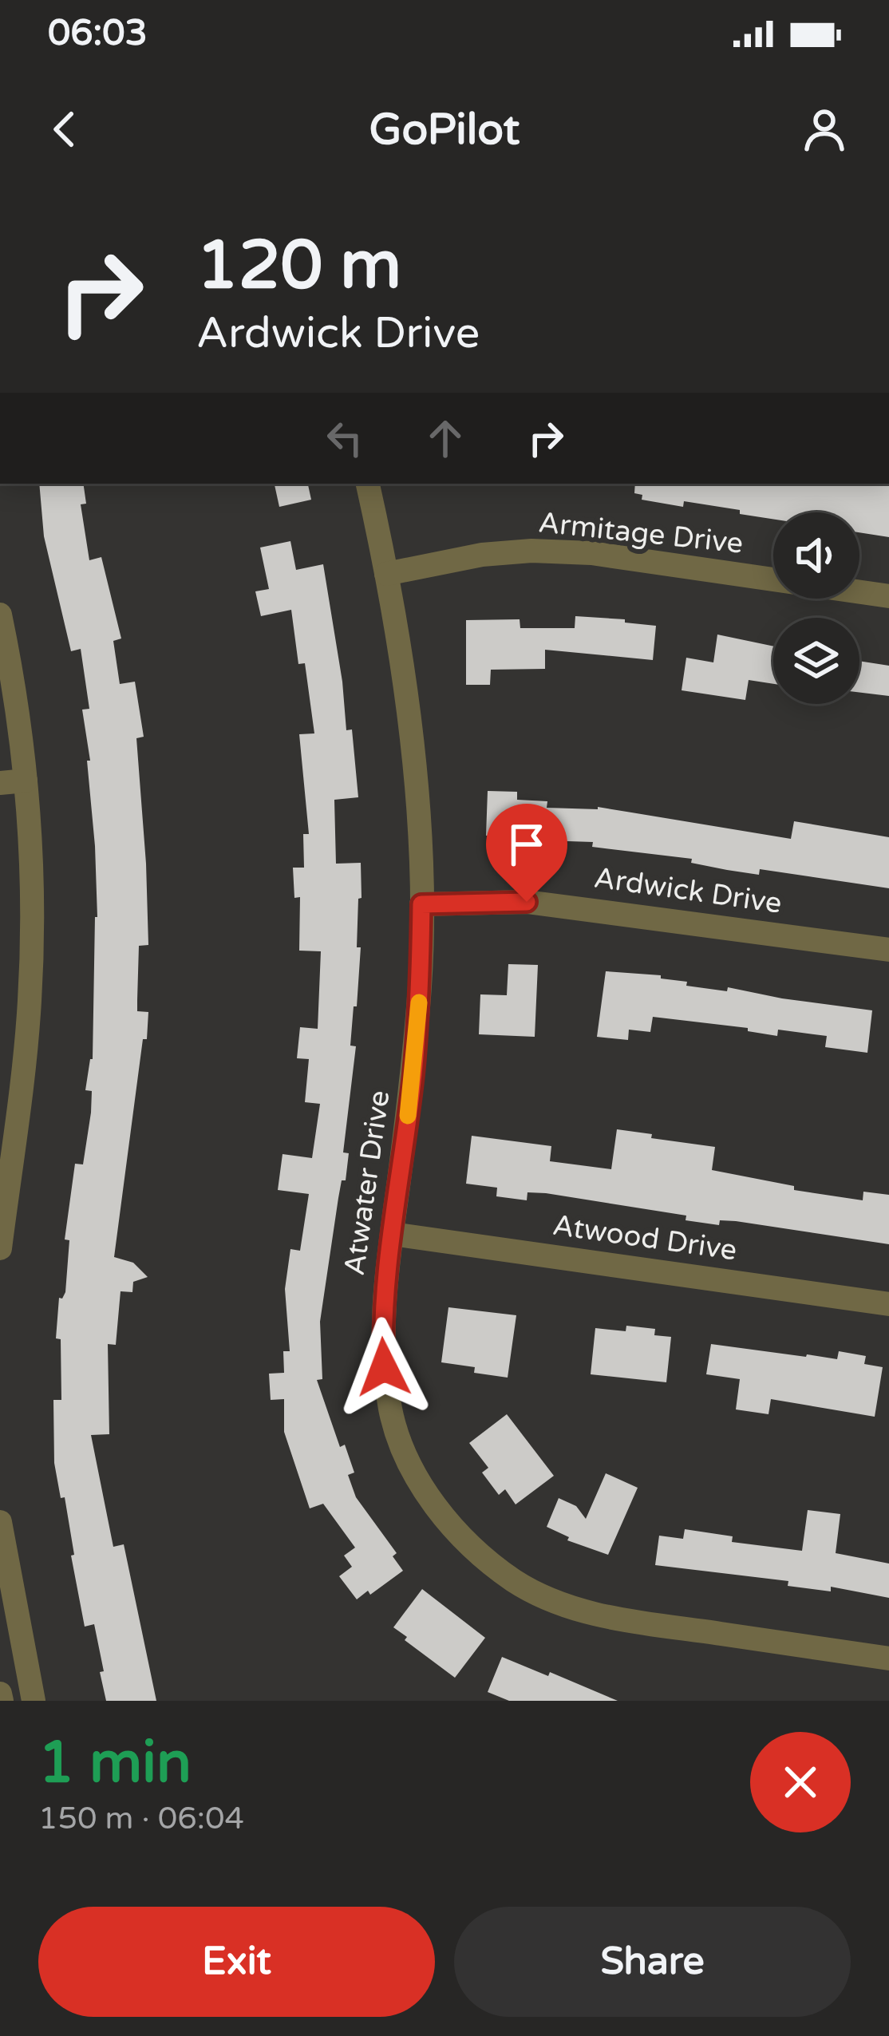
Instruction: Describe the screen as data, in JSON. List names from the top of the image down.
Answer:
{
  "streets": {
    "street": [
      "Armitage Drive",
      "Ardwick Drive",
      "Atwater Drive",
      "Atwood Drive"
    ]
  },
  "crossings": [
    ["Armitage Drive", "Atwater Drive"],
    ["Ardwick Drive", "Atwater Drive"],
    ["Atwater Drive", "Atwood Drive"]
  ],
  "page": {
    "status": "06:03",
    "header": "GoPilot",
    "turn": ["120 m", "Ardwick Drive"],
    "heading": ["1 min", "150 m · 06:04"],
    "buttons": ["Exit", "Share"]
  }
}
